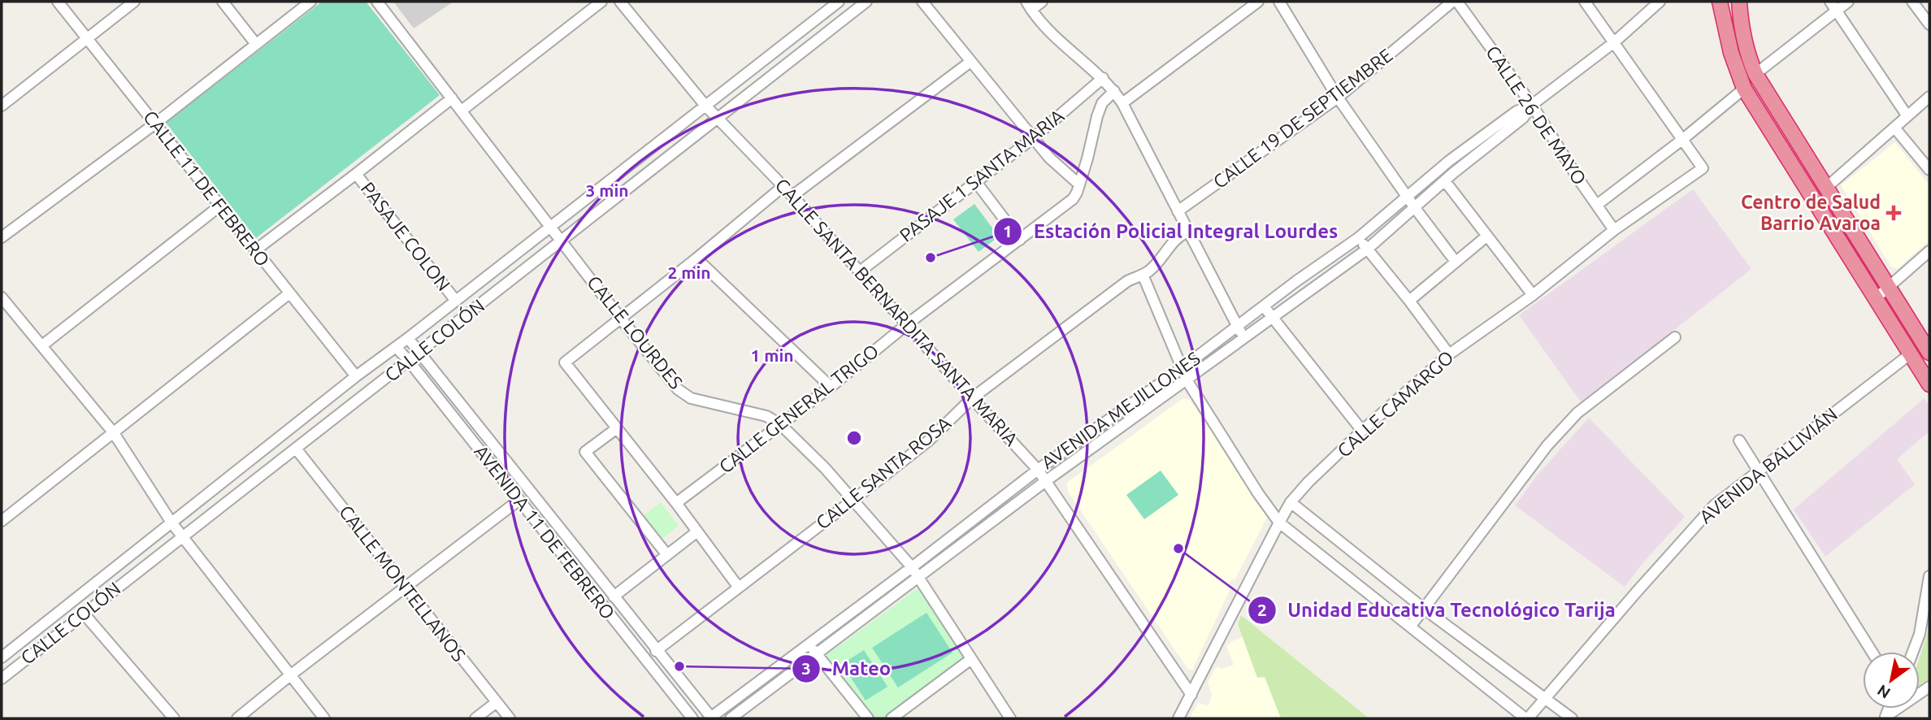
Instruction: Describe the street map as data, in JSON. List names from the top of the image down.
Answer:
{
  "streets": {
    "street": [
      "CALLE 26 DE MAYO",
      "CALLE 19 DE SEPTIEMBRE",
      "PASAJE 1 SANTA MARIA",
      "CALLE 11 DE FEBRERO",
      "PASAJE COLON",
      "CALLE SANTA BERNARDITA SANTA MARIA",
      "CALLE LOURDES",
      "CALLE COLÓN",
      "CALLE CAMARGO",
      "CALLE GENERAL TRIGO",
      "AVENIDA MEJILLONES",
      "AVENIDA BALLIVIÁN",
      "CALLE SANTA ROSA",
      "AVENIDA 11 DE FEBRERO",
      "CALLE MONTELLANOS"
    ]
  },
  "crossings": [
    ["CALLE 26 DE MAYO", "CALLE CAMARGO"],
    ["CALLE 26 DE MAYO", "AVENIDA MEJILLONES"],
    ["PASAJE 1 SANTA MARIA", "CALLE SANTA BERNARDITA SANTA MARIA"],
    ["CALLE 11 DE FEBRERO", "CALLE COLÓN"],
    ["PASAJE COLON", "CALLE COLÓN"],
    ["CALLE SANTA BERNARDITA SANTA MARIA", "CALLE COLÓN"],
    ["CALLE SANTA BERNARDITA SANTA MARIA", "CALLE CAMARGO"],
    ["CALLE SANTA BERNARDITA SANTA MARIA", "CALLE GENERAL TRIGO"],
    ["CALLE SANTA BERNARDITA SANTA MARIA", "AVENIDA MEJILLONES"],
    ["CALLE SANTA BERNARDITA SANTA MARIA", "CALLE SANTA ROSA"],
    ["CALLE LOURDES", "CALLE COLÓN"],
    ["CALLE LOURDES", "CALLE GENERAL TRIGO"],
    ["CALLE LOURDES", "AVENIDA MEJILLONES"],
    ["CALLE LOURDES", "CALLE SANTA ROSA"],
    ["CALLE COLÓN", "AVENIDA 11 DE FEBRERO"],
    ["CALLE COLÓN", "CALLE MONTELLANOS"],
    ["AVENIDA MEJILLONES", "AVENIDA 11 DE FEBRERO"],
    ["CALLE SANTA ROSA", "AVENIDA 11 DE FEBRERO"]
  ],
  "places": {
    "health": ["Centro de Salud Barrio Avaroa"],
    "other": ["Estación Policial Integral Lourdes", "Unidad Educativa Tecnológico Tarija", "Mateo"]
  },
  "north": "bottom left",
  "rings": ["3 min", "2 min", "1 min"]
}
